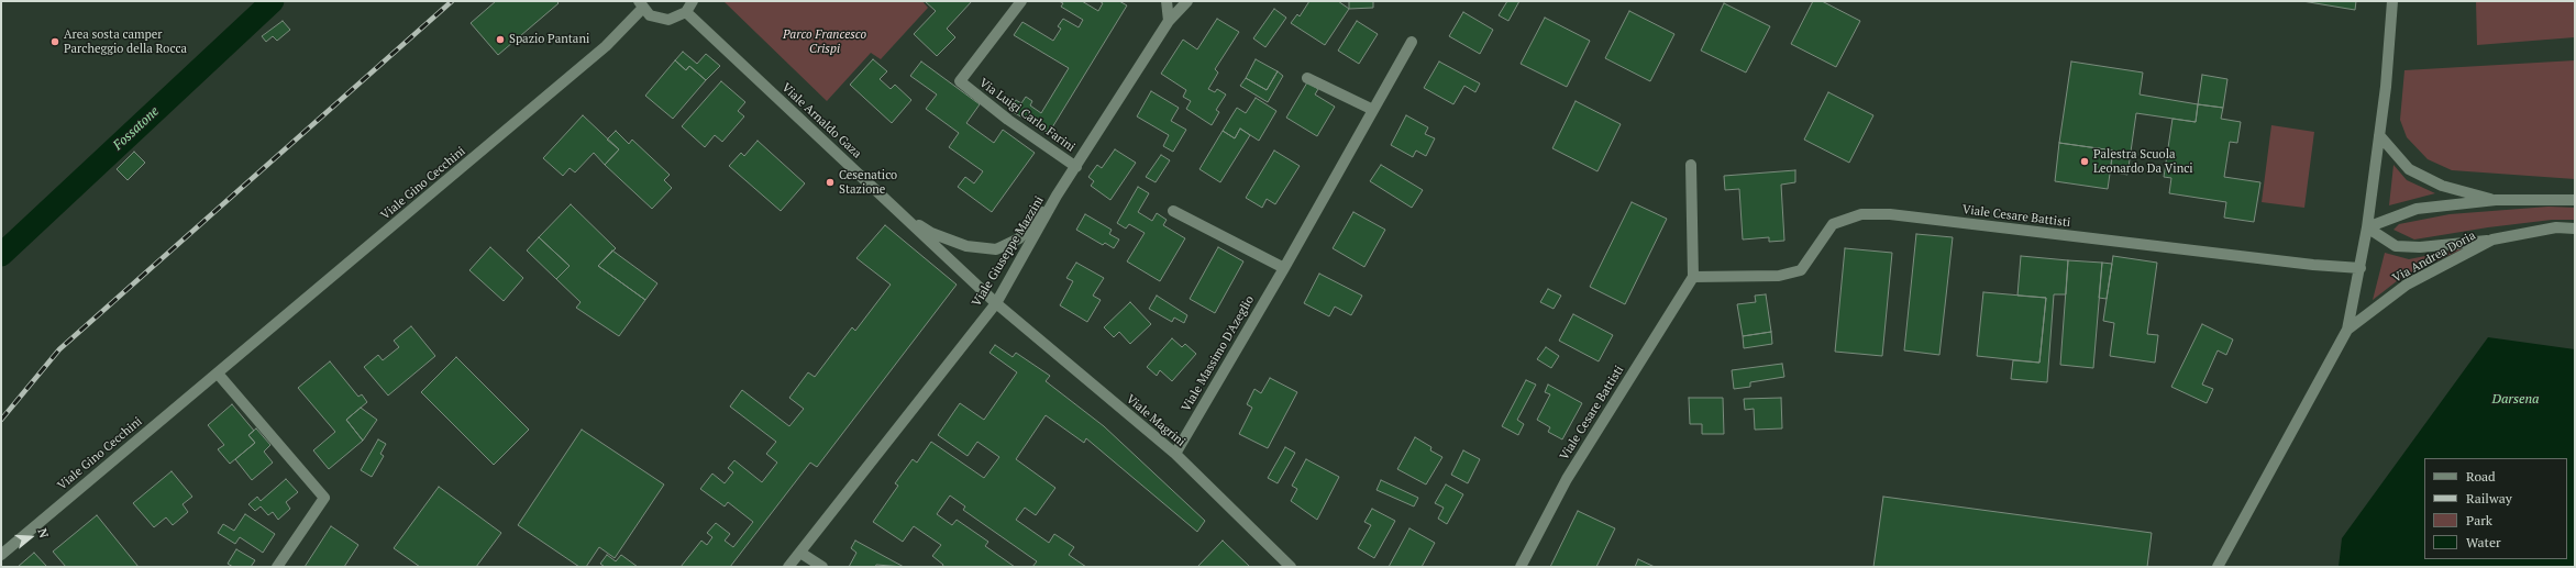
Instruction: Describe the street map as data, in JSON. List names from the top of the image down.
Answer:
{
  "streets": {
    "street": [
      "Via Luigi Carlo Farini",
      "Viale Arnaldo Gaza",
      "Viale Gino Cecchini",
      "Viale Cesare Battisti",
      "Viale Giuseppe Mazzini",
      "Via Andrea Doria",
      "Viale Massimo D'Azeglio",
      "Viale Magrini"
    ]
  },
  "crossings": [
    ["Via Luigi Carlo Farini", "Viale Giuseppe Mazzini"],
    ["Viale Arnaldo Gaza", "Viale Giuseppe Mazzini"],
    ["Viale Arnaldo Gaza", "Viale Magrini"],
    ["Viale Giuseppe Mazzini", "Viale Magrini"],
    ["Viale Massimo D'Azeglio", "Viale Magrini"]
  ],
  "water": ["Fossatone", "Darsena"],
  "parks": ["Parco Francesco Crispi"],
  "places": [
    "Spazio Pantani",
    "Area sosta camper Parcheggio della Rocca",
    "Palestra Scuola Leonardo Da Vinci",
    "Cesenatico Stazione"
  ],
  "legend": [
    "Road",
    "Railway",
    "Park",
    "Water"
  ],
  "north": "right"
}
